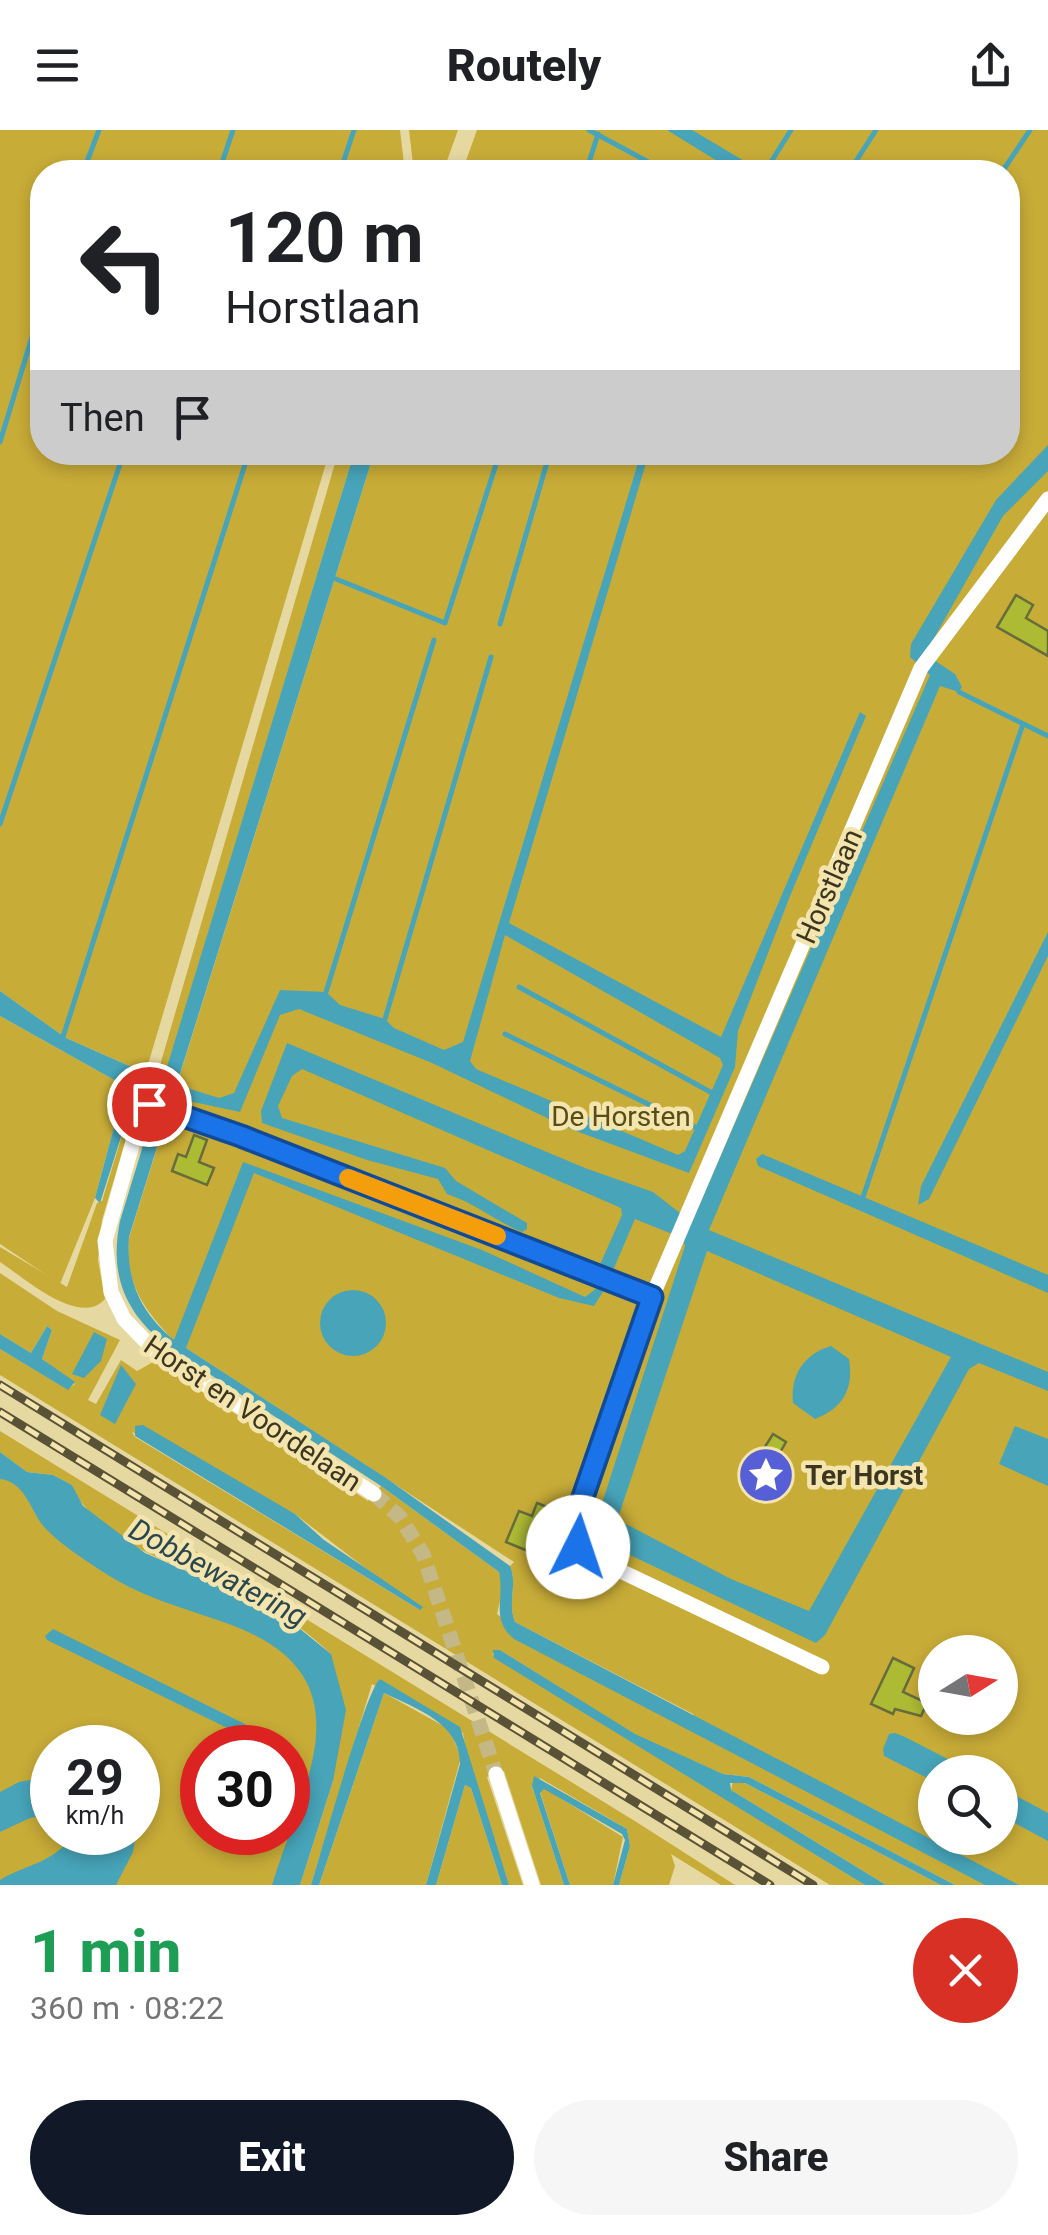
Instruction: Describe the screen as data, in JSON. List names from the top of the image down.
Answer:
{
  "streets": {
    "street": ["Horstlaan", "Horst en Voordelaan"]
  },
  "crossings": [
    ["Horstlaan", "Horst en Voordelaan"]
  ],
  "water": ["Dobbewatering"],
  "parks": ["De Horsten"],
  "places": {
    "place": ["Ter Horst"]
  },
  "north": "right",
  "page": {
    "header": "Routely",
    "turn": ["120 m", "Horstlaan"],
    "then": "Then",
    "speed": "29 km/h",
    "limit": "30",
    "heading": ["1 min", "360 m · 08:22"],
    "buttons": ["Exit", "Share"]
  }
}
